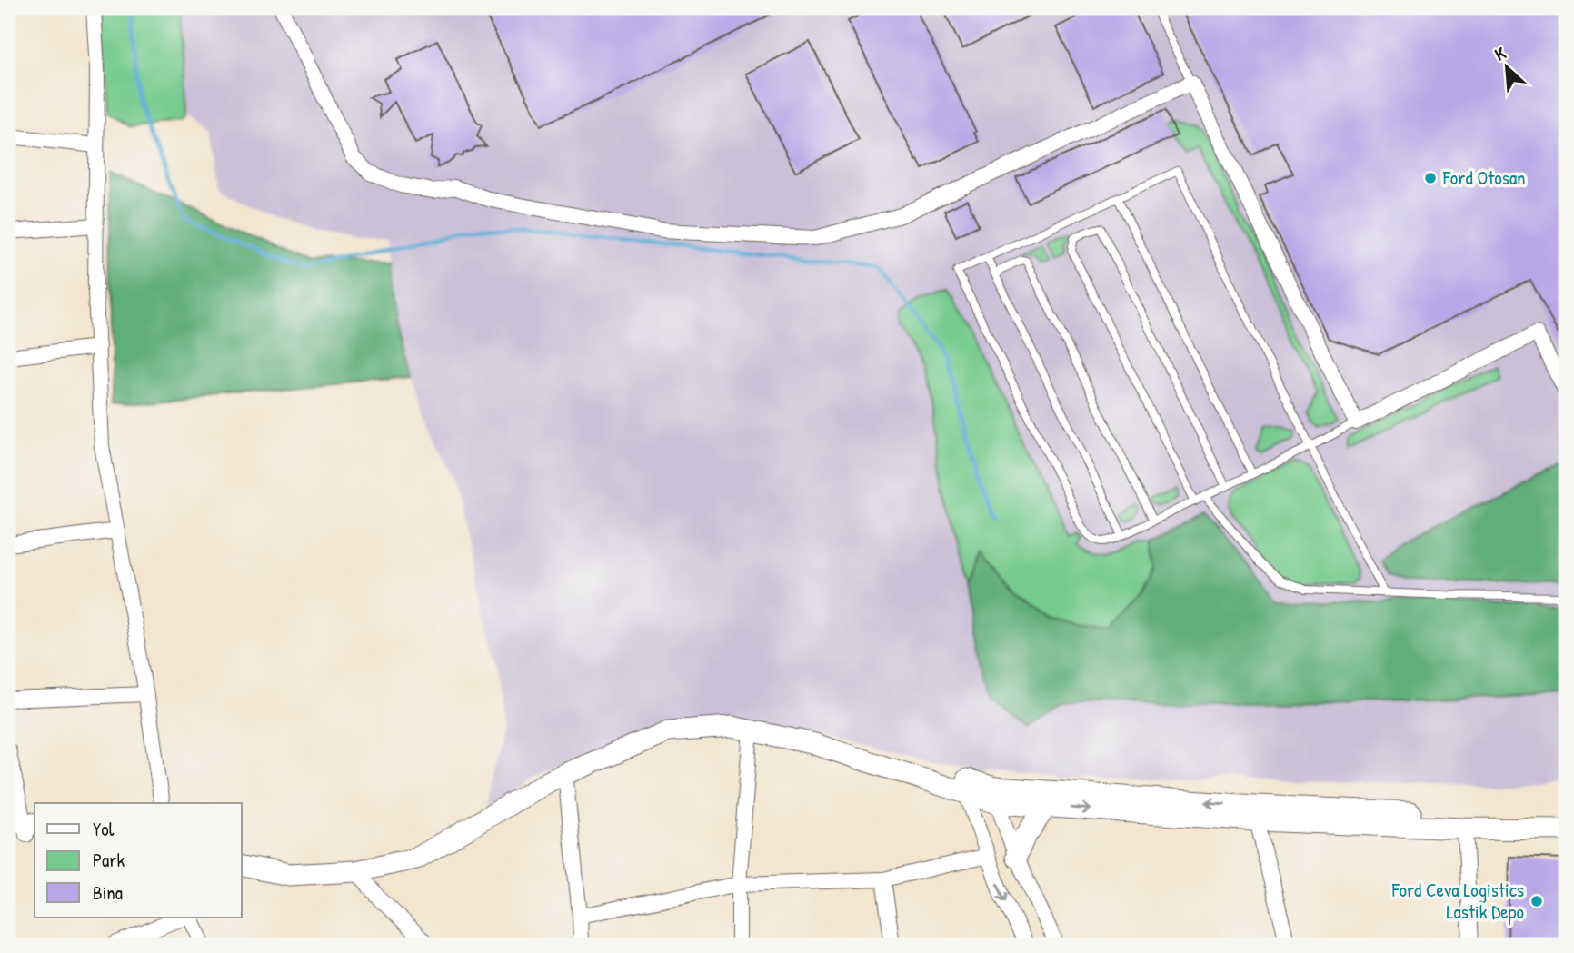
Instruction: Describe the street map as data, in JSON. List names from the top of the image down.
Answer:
{
  "places": ["Ford Otosan", "Ford Ceva Logistics Lastik Depo"],
  "legend": ["Yol", "Park", "Bina"],
  "north": "top left"
}
